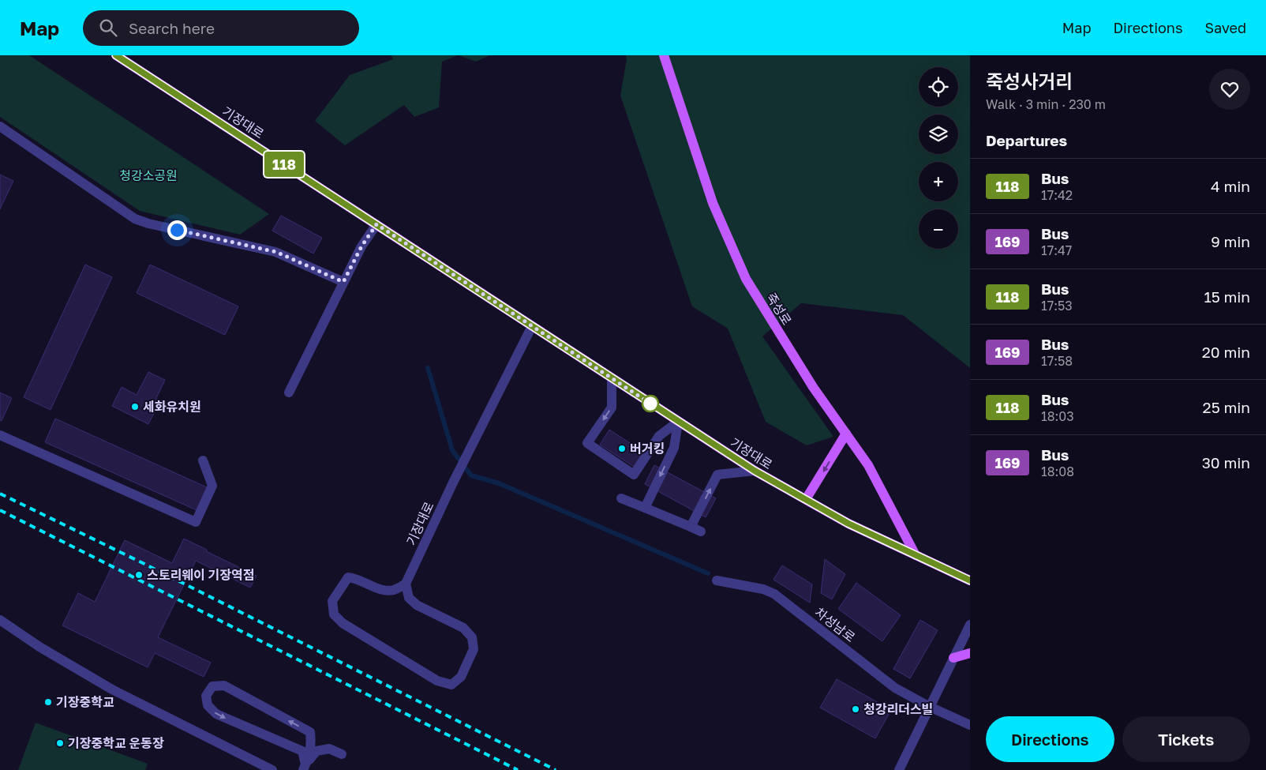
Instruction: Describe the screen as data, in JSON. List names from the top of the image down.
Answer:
{
  "streets": {
    "main road": ["기장대로", "죽성로"],
    "street": ["차성남로"]
  },
  "crossings": [
    ["기장대로", "죽성로"]
  ],
  "parks": ["청강소공원"],
  "places": [
    "세화유치원",
    "버거킹",
    "스토리웨이 기장역점",
    "기장중학교",
    "청강리더스빌",
    "기장중학교 운동장"
  ],
  "lines": ["bus line 118"],
  "page": {
    "header": "Map",
    "search": "Search here",
    "nav": ["Map", "Directions", "Saved"],
    "on_map": "118",
    "heading": [
      ["죽성사거리", "Walk · 3 min · 230 m"],
      "Departures"
    ],
    "map_buttons": ["+", "−"],
    "list": [
      {
        "mark": "118",
        "name": "Bus",
        "note": "17:42",
        "value": "4 min"
      },
      {
        "mark": "169",
        "name": "Bus",
        "note": "17:47",
        "value": "9 min"
      },
      {
        "mark": "118",
        "name": "Bus",
        "note": "17:53",
        "value": "15 min"
      },
      {
        "mark": "169",
        "name": "Bus",
        "note": "17:58",
        "value": "20 min"
      },
      {
        "mark": "118",
        "name": "Bus",
        "note": "18:03",
        "value": "25 min"
      },
      {
        "mark": "169",
        "name": "Bus",
        "note": "18:08",
        "value": "30 min"
      }
    ],
    "buttons": ["Directions", "Tickets"]
  }
}
